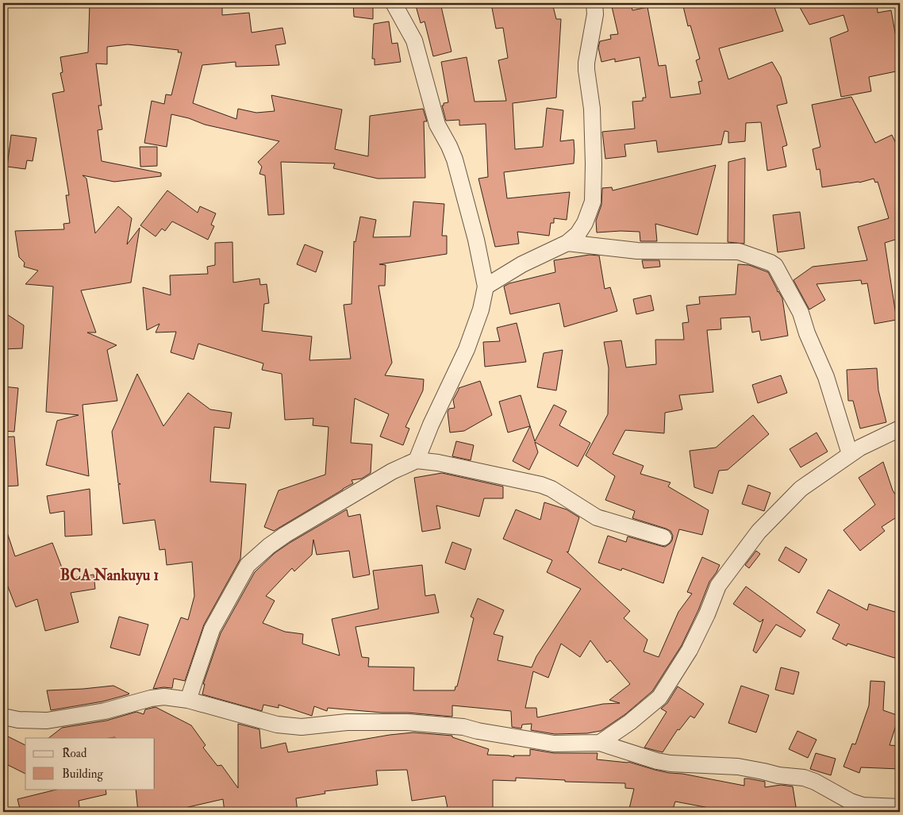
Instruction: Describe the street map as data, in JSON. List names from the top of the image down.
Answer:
{
  "districts": ["BCA Nankuyu 1"],
  "legend": ["Road", "Building"]
}
